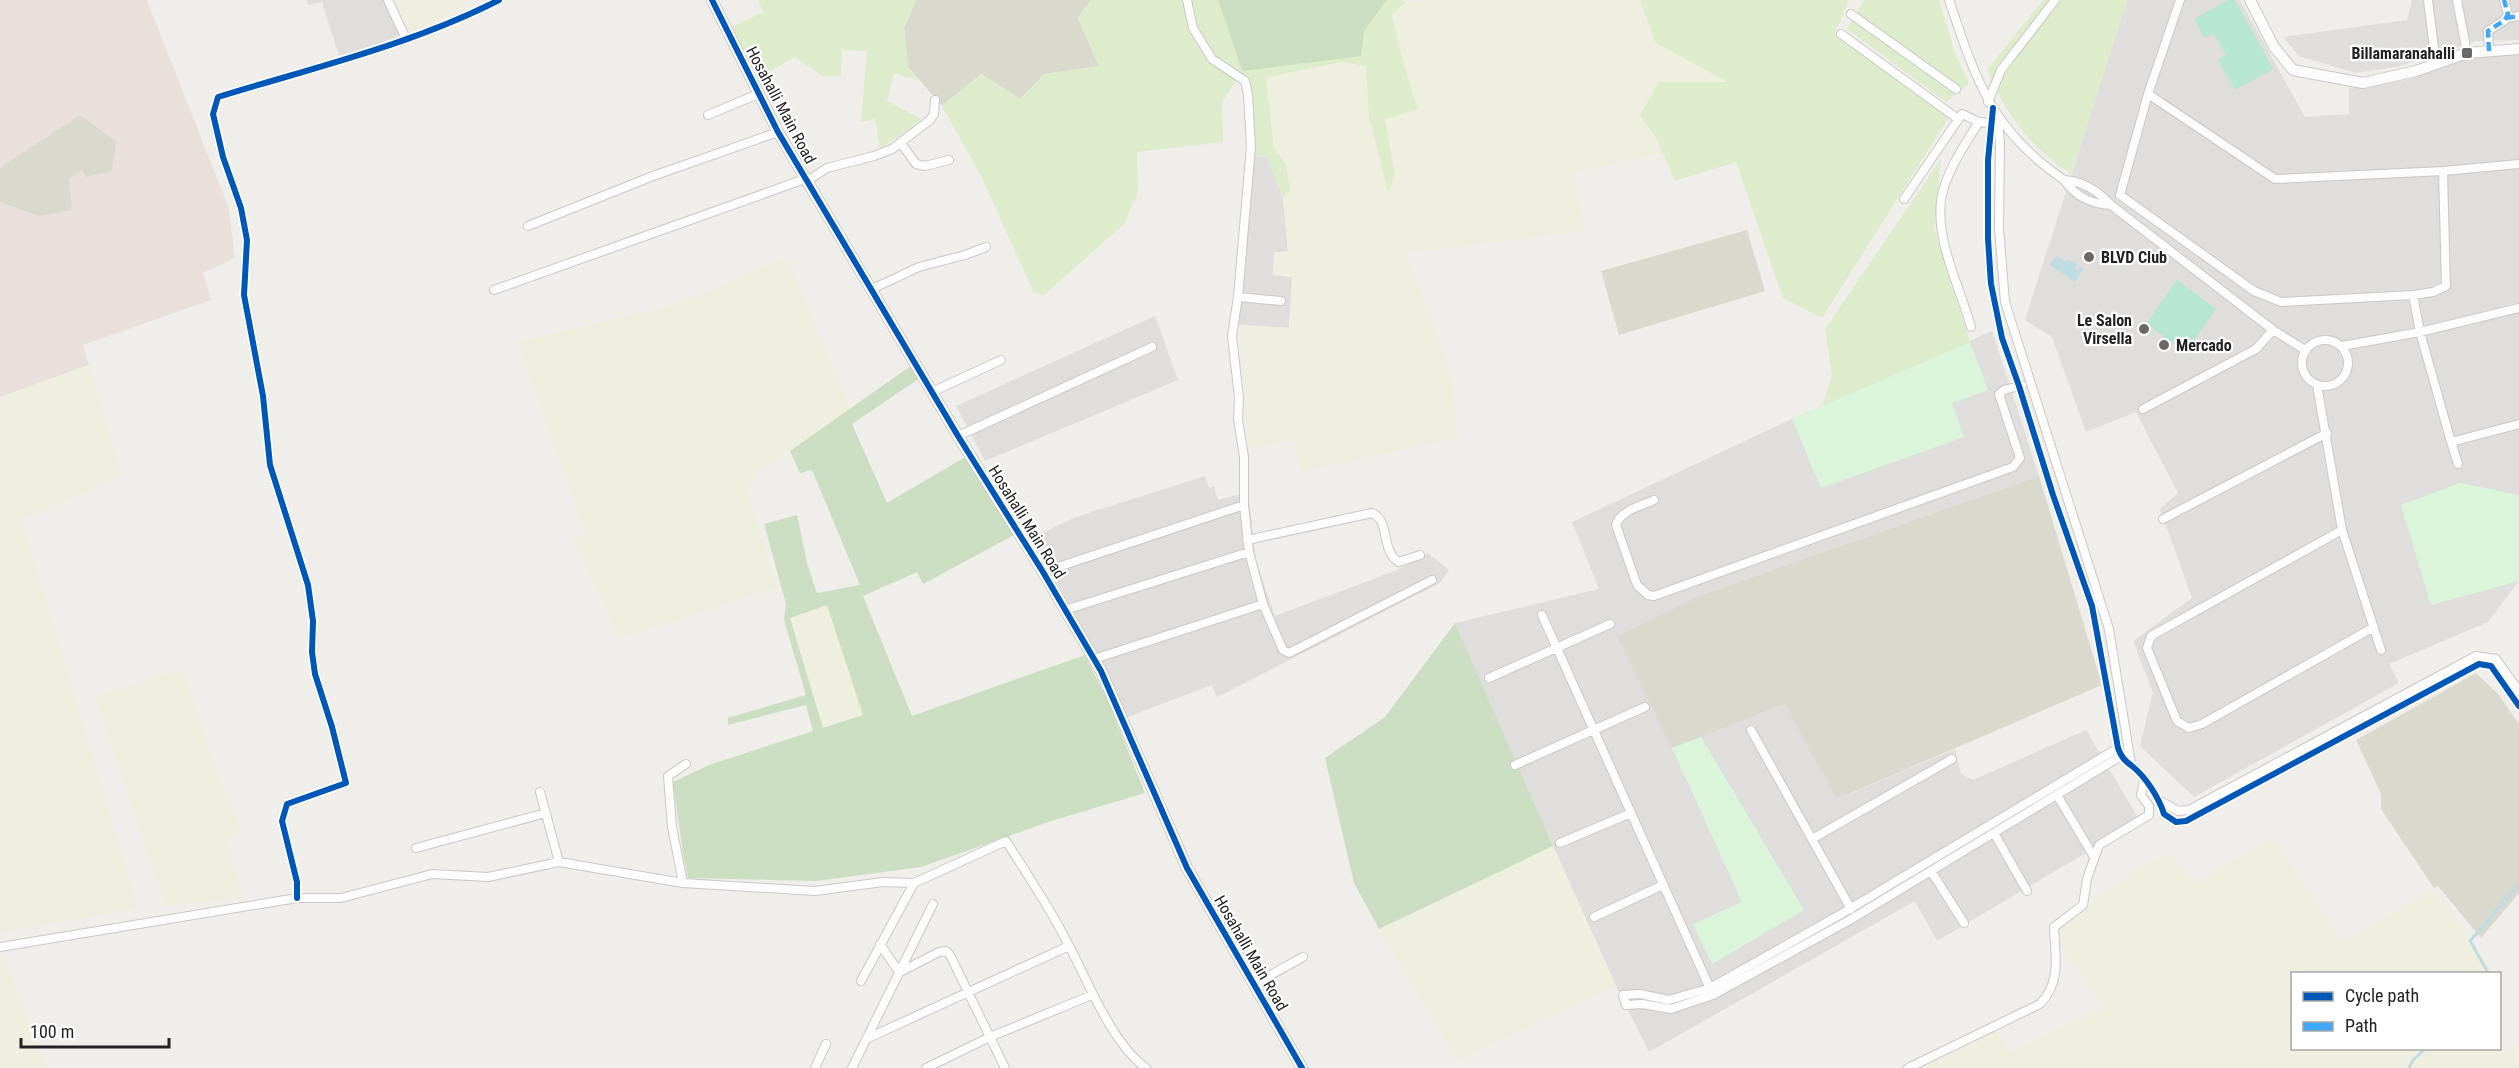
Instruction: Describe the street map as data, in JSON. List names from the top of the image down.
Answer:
{
  "streets": {
    "street": ["Hosahalli Main Road"]
  },
  "places": {
    "transit": ["Billamaranahalli"],
    "other": ["BLVD Club", "Le Salon Virsella", "Mercado"]
  },
  "legend": ["Cycle path", "Path"],
  "scale_bar": "100 m"
}
